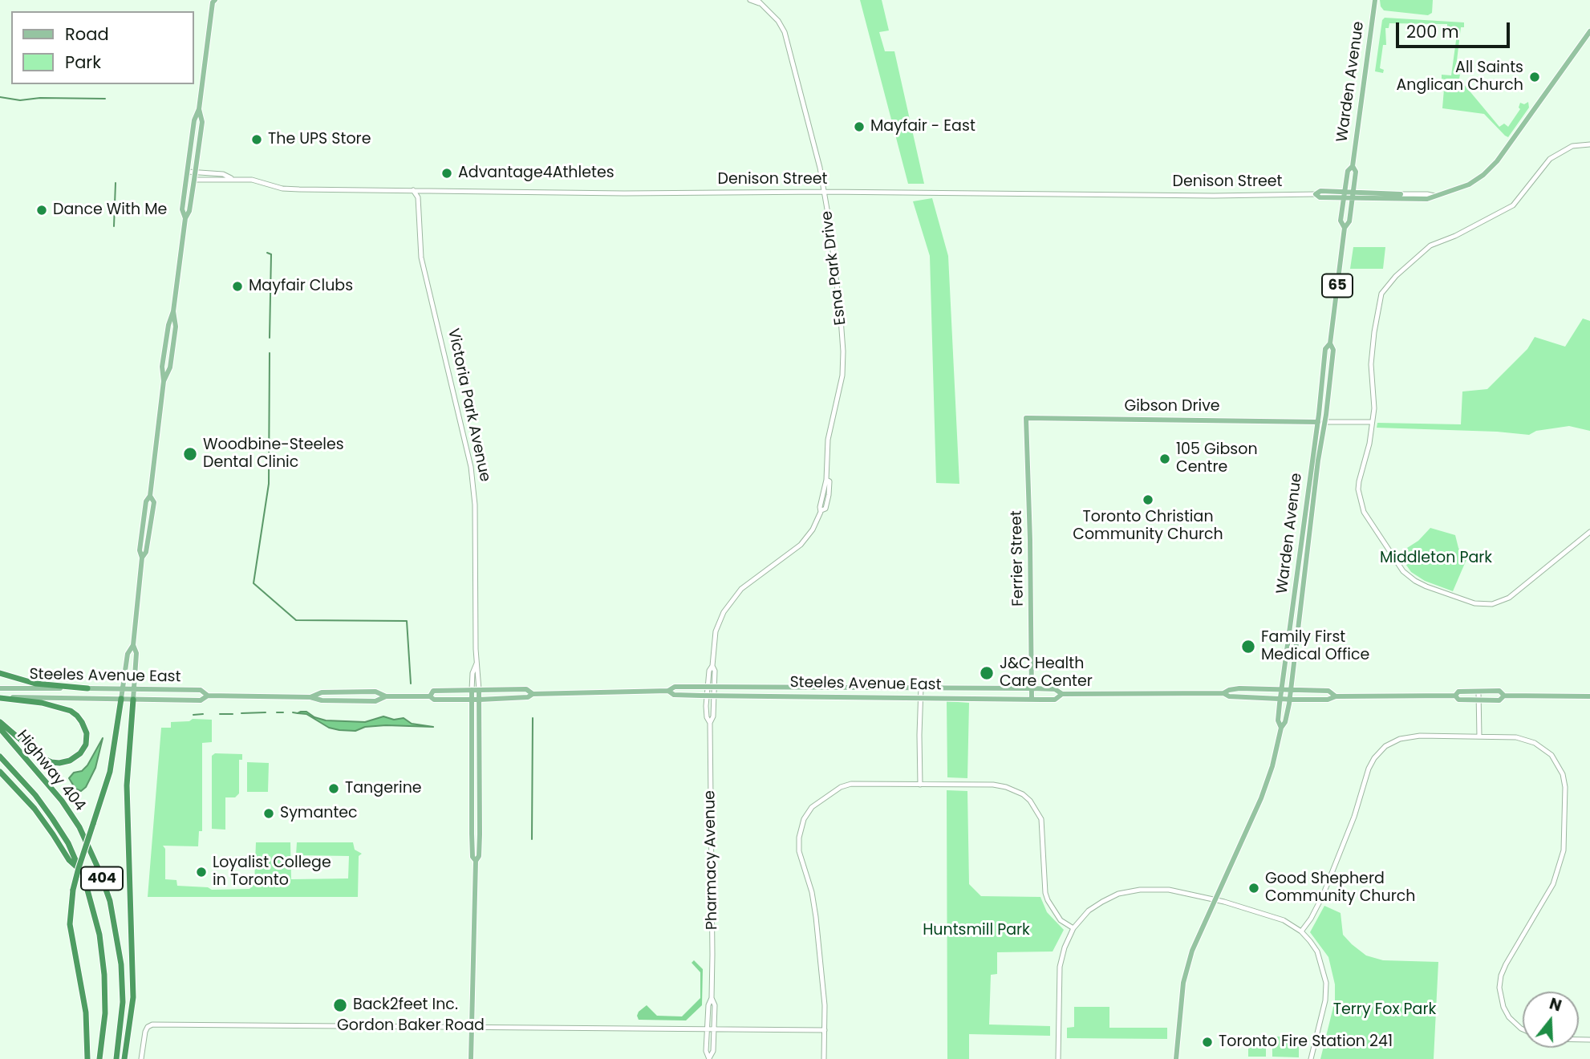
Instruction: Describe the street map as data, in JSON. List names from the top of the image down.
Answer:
{
  "streets": {
    "highway": ["Highway 404", "404"],
    "main road": [
      "Warden Avenue",
      "Denison Street",
      "65",
      "Victoria Park Avenue",
      "Gibson Drive",
      "Ferrier Street",
      "Steeles Avenue East"
    ],
    "street": ["Esna Park Drive", "Pharmacy Avenue", "Gordon Baker Road"]
  },
  "crossings": [
    ["Warden Avenue", "Denison Street"],
    ["Warden Avenue", "Gibson Drive"],
    ["Warden Avenue", "Steeles Avenue East"],
    ["Denison Street", "Esna Park Drive"],
    ["Denison Street", "Victoria Park Avenue"],
    ["Esna Park Drive", "Steeles Avenue East"],
    ["Esna Park Drive", "Pharmacy Avenue"],
    ["Victoria Park Avenue", "Steeles Avenue East"],
    ["Victoria Park Avenue", "Gordon Baker Road"],
    ["Gibson Drive", "Ferrier Street"],
    ["Ferrier Street", "Steeles Avenue East"],
    ["Steeles Avenue East", "Pharmacy Avenue"],
    ["Pharmacy Avenue", "Gordon Baker Road"]
  ],
  "parks": ["Middleton Park", "Huntsmill Park", "Terry Fox Park"],
  "places": [
    "All Saints Anglican Church",
    "Mayfair - East",
    "The UPS Store",
    "Advantage4Athletes",
    "Dance With Me",
    "Mayfair Clubs",
    "Woodbine-Steeles Dental Clinic",
    "105 Gibson Centre",
    "Toronto Christian Community Church",
    "Family First Medical Office",
    "J&C Health Care Center",
    "Tangerine",
    "Symantec",
    "Loyalist College in Toronto",
    "Good Shepherd Community Church",
    "Back2feet Inc.",
    "Toronto Fire Station 241"
  ],
  "legend": ["Road", "Park"],
  "scale_bar": "200 m",
  "north": "top"
}
